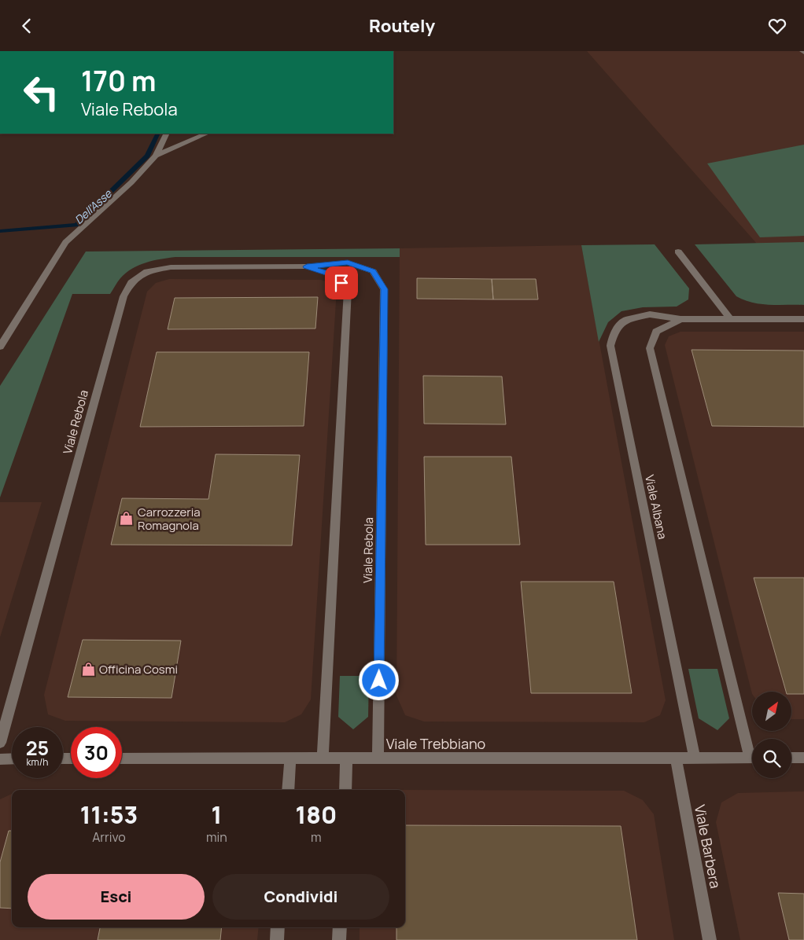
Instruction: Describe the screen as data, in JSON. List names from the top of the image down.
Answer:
{
  "streets": {
    "street": [
      "Viale Rebola",
      "Viale Albana",
      "Viale Trebbiano",
      "Viale Barbera"
    ]
  },
  "crossings": [
    ["Viale Rebola", "Viale Trebbiano"],
    ["Viale Albana", "Viale Trebbiano"],
    ["Viale Trebbiano", "Viale Barbera"]
  ],
  "water": ["Dell'Asse"],
  "places": {
    "shop": ["Carrozzeria Romagnola", "Officina Cosmi"]
  },
  "north": "top right",
  "page": {
    "header": "Routely",
    "turn": ["170 m", "Viale Rebola"],
    "speed": "25 km/h",
    "limit": "30",
    "eta": [
      "11:53",
      "Arrivo",
      "1",
      "min",
      "180",
      "m"
    ],
    "buttons": ["Esci", "Condividi"]
  }
}
